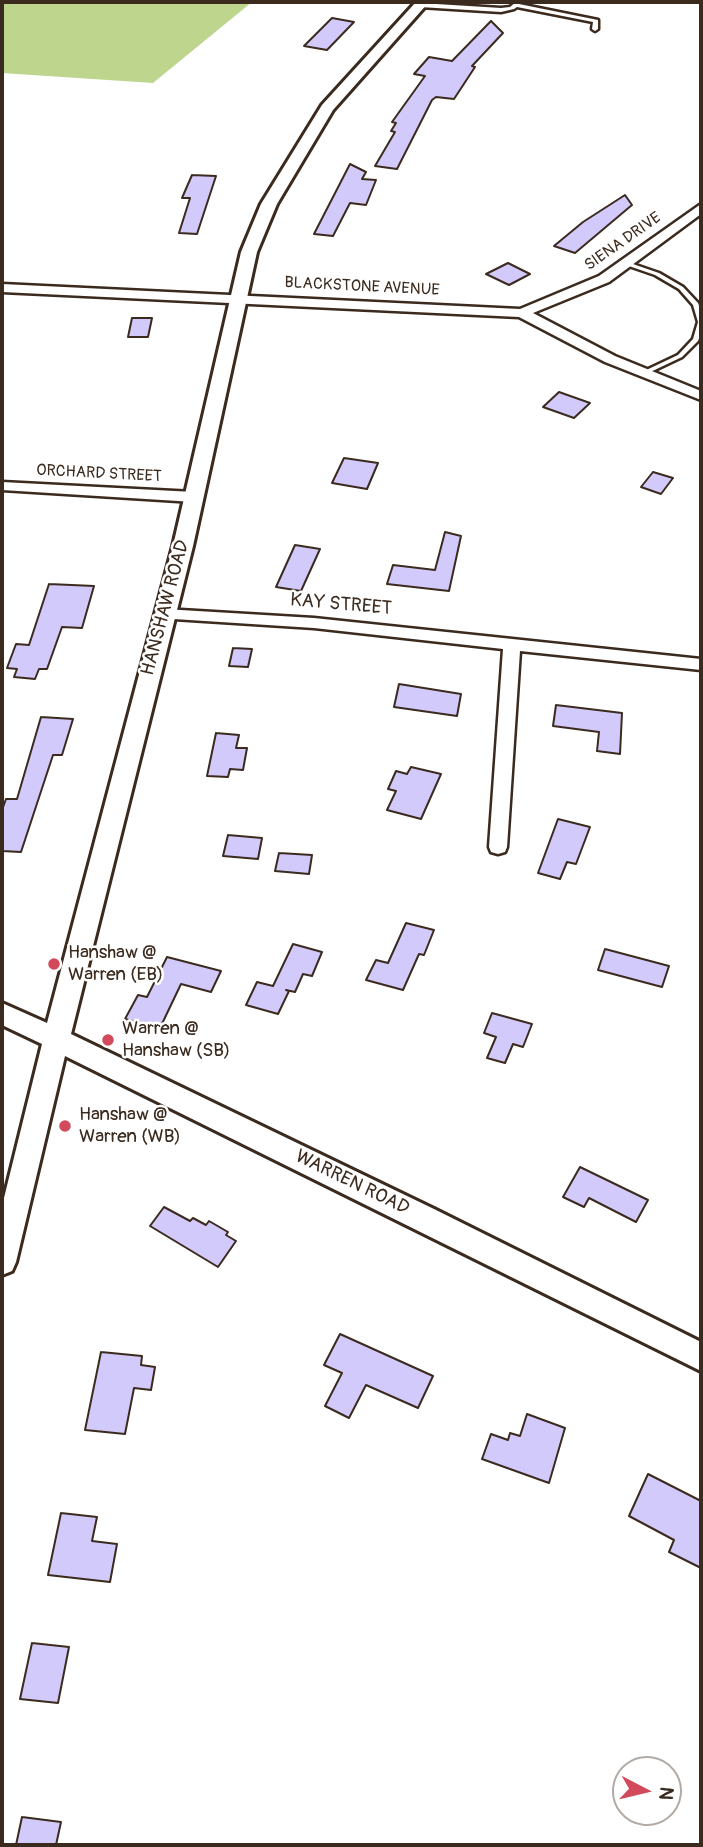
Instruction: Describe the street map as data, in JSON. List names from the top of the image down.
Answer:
{
  "streets": {
    "street": [
      "SIENA DRIVE",
      "BLACKSTONE AVENUE",
      "ORCHARD STREET",
      "KAY STREET",
      "HANSHAW ROAD",
      "WARREN ROAD"
    ]
  },
  "crossings": [
    ["SIENA DRIVE", "BLACKSTONE AVENUE"],
    ["BLACKSTONE AVENUE", "HANSHAW ROAD"],
    ["ORCHARD STREET", "HANSHAW ROAD"],
    ["KAY STREET", "HANSHAW ROAD"],
    ["HANSHAW ROAD", "WARREN ROAD"]
  ],
  "places": ["Hanshaw @ Warren (EB)", "Warren @ Hanshaw (SB)", "Hanshaw @ Warren (WB)"],
  "north": "right"
}
